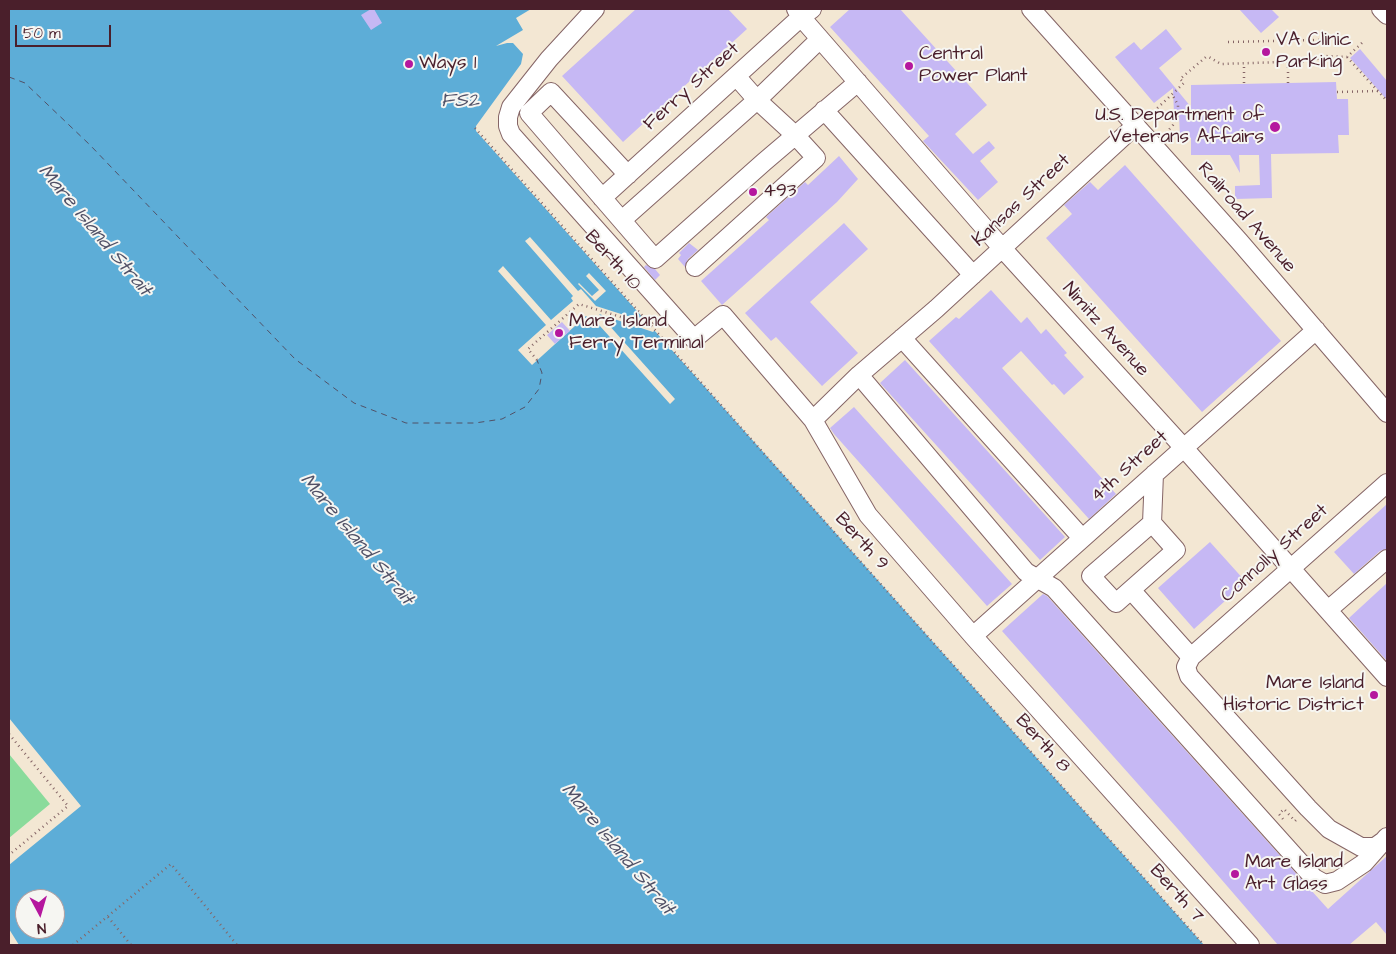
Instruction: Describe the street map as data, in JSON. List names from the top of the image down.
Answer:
{
  "streets": {
    "street": [
      "Ferry Street",
      "Kansas Street",
      "Railroad Avenue",
      "Nimitz Avenue",
      "4th Street",
      "Connolly Street"
    ],
    "path": [
      "Berth 10",
      "Berth 9",
      "Berth 8",
      "Berth 7"
    ]
  },
  "crossings": [
    ["Ferry Street", "Nimitz Avenue"],
    ["Kansas Street", "Railroad Avenue"],
    ["Kansas Street", "Nimitz Avenue"],
    ["Railroad Avenue", "4th Street"],
    ["Berth 10", "Berth 9"],
    ["Nimitz Avenue", "4th Street"],
    ["Nimitz Avenue", "Connolly Street"],
    ["Berth 9", "Berth 8"],
    ["Berth 8", "Berth 7"]
  ],
  "water": ["FS2", "Mare Island Strait"],
  "places": [
    "VA Clinic Parking",
    "Ways 1",
    "Central Power Plant",
    "U.S. Department of Veterans Affairs",
    "493",
    "Mare Island Ferry Terminal",
    "Mare Island Historic District",
    "Mare Island Art Glass"
  ],
  "scale_bar": "50 m",
  "north": "bottom"
}
